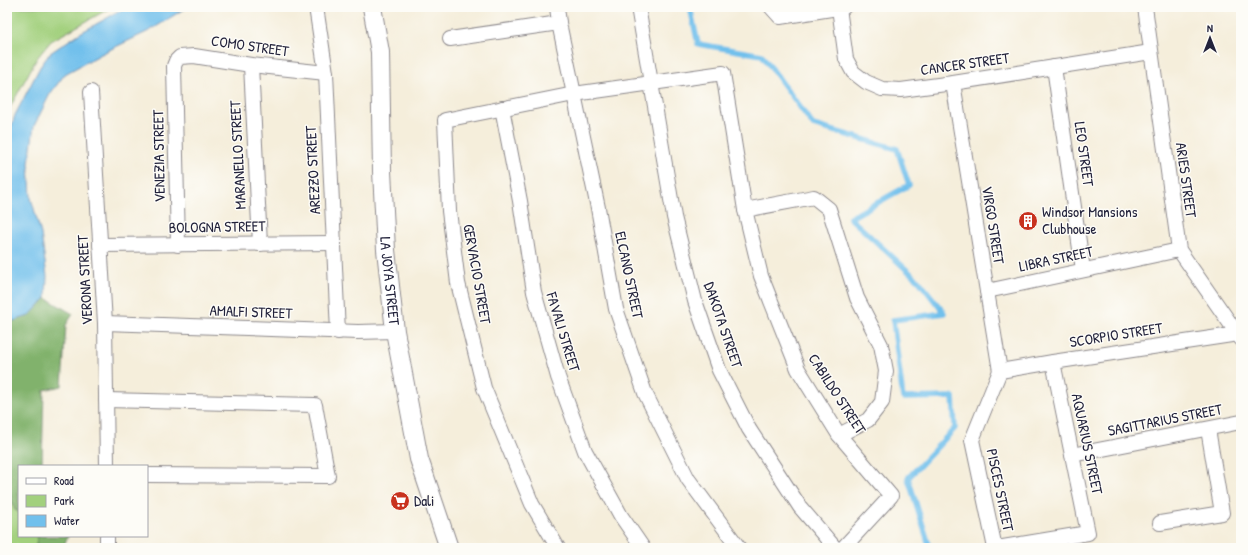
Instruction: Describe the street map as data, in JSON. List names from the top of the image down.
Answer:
{
  "streets": {
    "street": [
      "COMO STREET",
      "CANCER STREET",
      "LEO STREET",
      "MARANELLO STREET",
      "VENEZIA STREET",
      "AREZZO STREET",
      "ARIES STREET",
      "VIRGO STREET",
      "BOLOGNA STREET",
      "LIBRA STREET",
      "GERVACIO STREET",
      "ELCANO STREET",
      "VERONA STREET",
      "LA JOYA STREET",
      "AMALFI STREET",
      "DAKOTA STREET",
      "FAVALI STREET",
      "SCORPIO STREET",
      "CABILDO STREET",
      "SAGITTARIUS STREET",
      "AQUARIUS STREET",
      "PISCES STREET"
    ]
  },
  "crossings": [
    ["COMO STREET", "MARANELLO STREET"],
    ["COMO STREET", "VENEZIA STREET"],
    ["COMO STREET", "AREZZO STREET"],
    ["CANCER STREET", "LEO STREET"],
    ["CANCER STREET", "ARIES STREET"],
    ["CANCER STREET", "VIRGO STREET"],
    ["LEO STREET", "LIBRA STREET"],
    ["MARANELLO STREET", "BOLOGNA STREET"],
    ["VENEZIA STREET", "BOLOGNA STREET"],
    ["AREZZO STREET", "BOLOGNA STREET"],
    ["AREZZO STREET", "AMALFI STREET"],
    ["ARIES STREET", "LIBRA STREET"],
    ["ARIES STREET", "SCORPIO STREET"],
    ["VIRGO STREET", "LIBRA STREET"],
    ["VIRGO STREET", "SCORPIO STREET"],
    ["VIRGO STREET", "PISCES STREET"],
    ["BOLOGNA STREET", "VERONA STREET"],
    ["GERVACIO STREET", "ELCANO STREET"],
    ["GERVACIO STREET", "DAKOTA STREET"],
    ["GERVACIO STREET", "FAVALI STREET"],
    ["GERVACIO STREET", "CABILDO STREET"],
    ["VERONA STREET", "AMALFI STREET"],
    ["LA JOYA STREET", "AMALFI STREET"],
    ["DAKOTA STREET", "CABILDO STREET"],
    ["SCORPIO STREET", "AQUARIUS STREET"],
    ["SCORPIO STREET", "PISCES STREET"],
    ["SAGITTARIUS STREET", "AQUARIUS STREET"],
    ["AQUARIUS STREET", "PISCES STREET"]
  ],
  "places": {
    "building": ["Windsor Mansions Clubhouse"],
    "supermarket": ["Dali"]
  },
  "legend": ["Road", "Park", "Water"],
  "north": "top"
}
